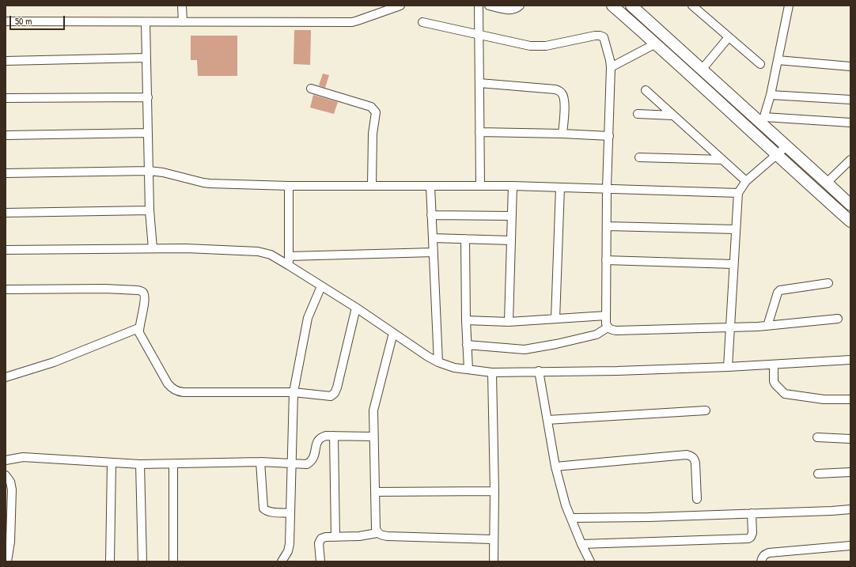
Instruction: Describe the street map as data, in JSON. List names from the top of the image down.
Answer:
{
  "scale_bar": "50 m"
}
